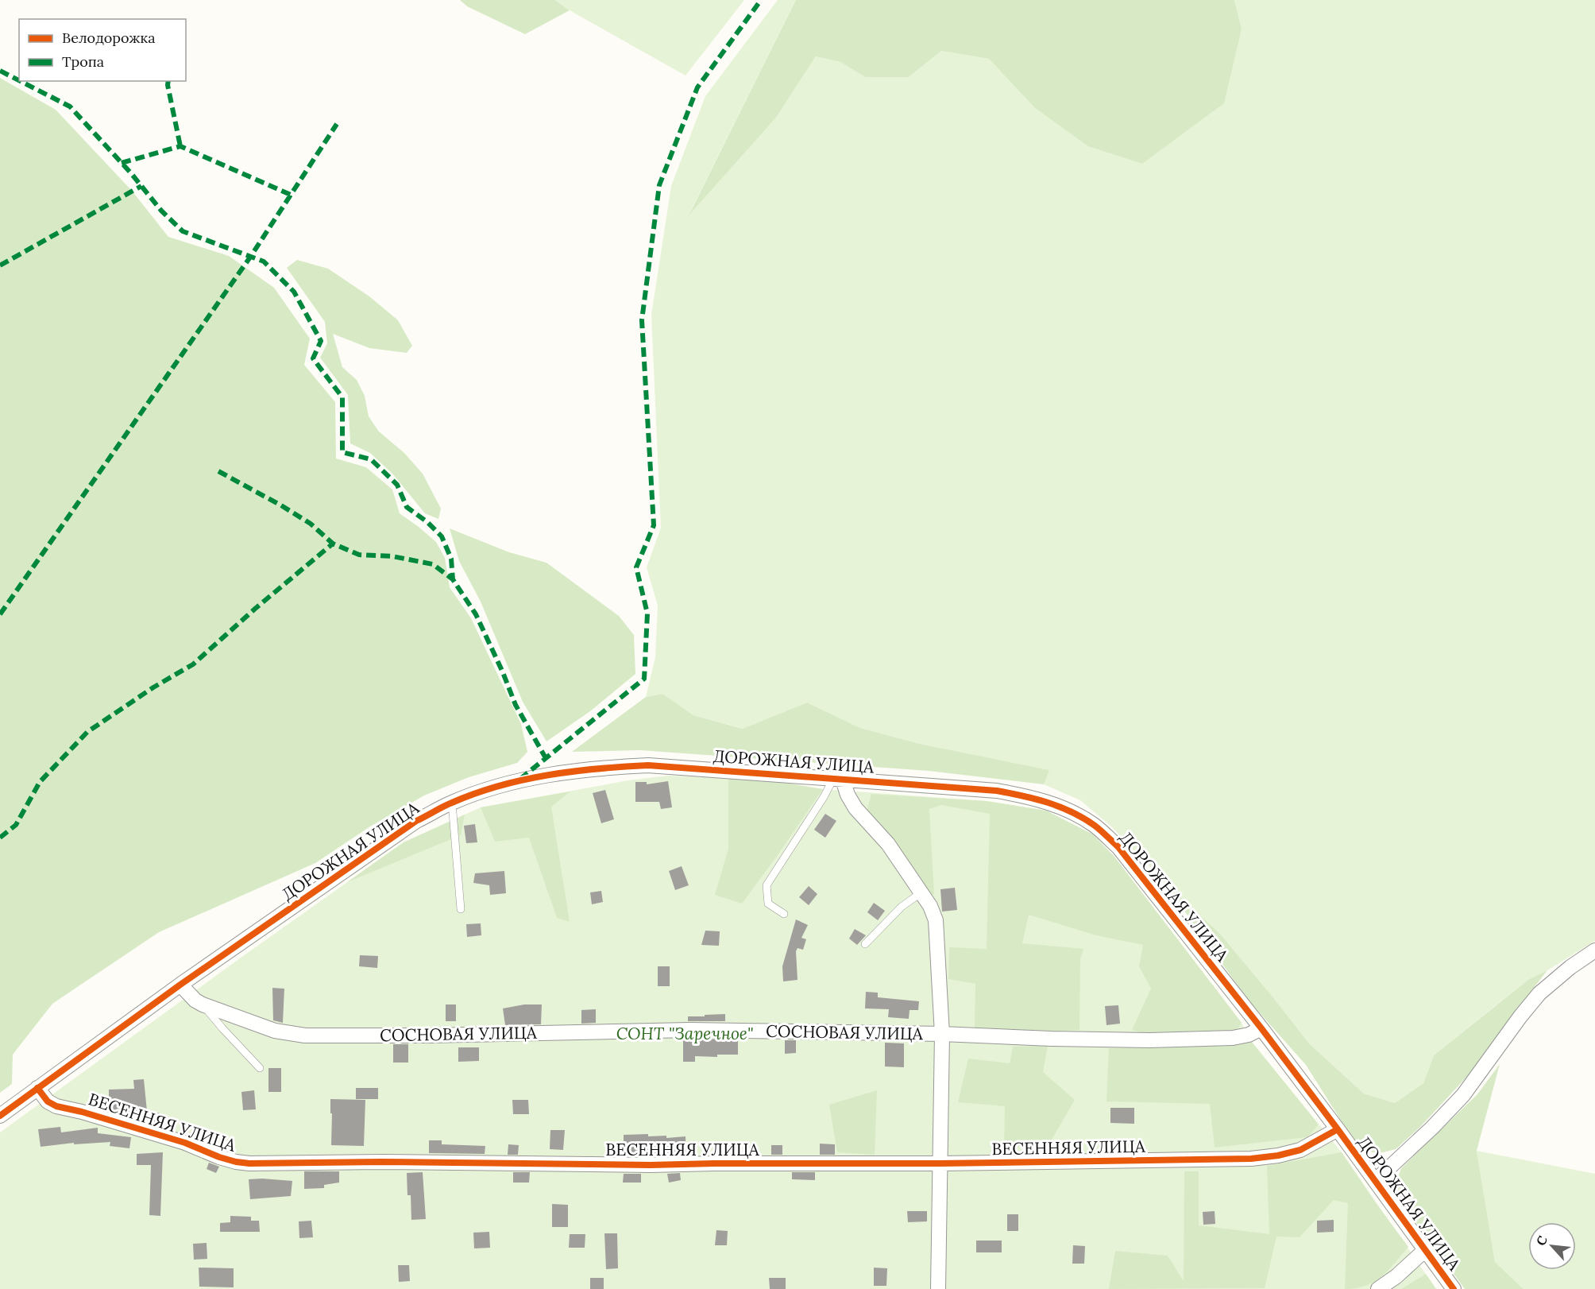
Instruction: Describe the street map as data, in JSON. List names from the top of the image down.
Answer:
{
  "streets": {
    "street": ["ДОРОЖНАЯ УЛИЦА", "СОСНОВАЯ УЛИЦА", "ВЕСЕННЯЯ УЛИЦА"]
  },
  "crossings": [
    ["ДОРОЖНАЯ УЛИЦА", "СОСНОВАЯ УЛИЦА"],
    ["ДОРОЖНАЯ УЛИЦА", "ВЕСЕННЯЯ УЛИЦА"]
  ],
  "parks": ["СОНТ \"Заречное\""],
  "legend": ["Велодорожка", "Тропа"],
  "north": "top left"
}
